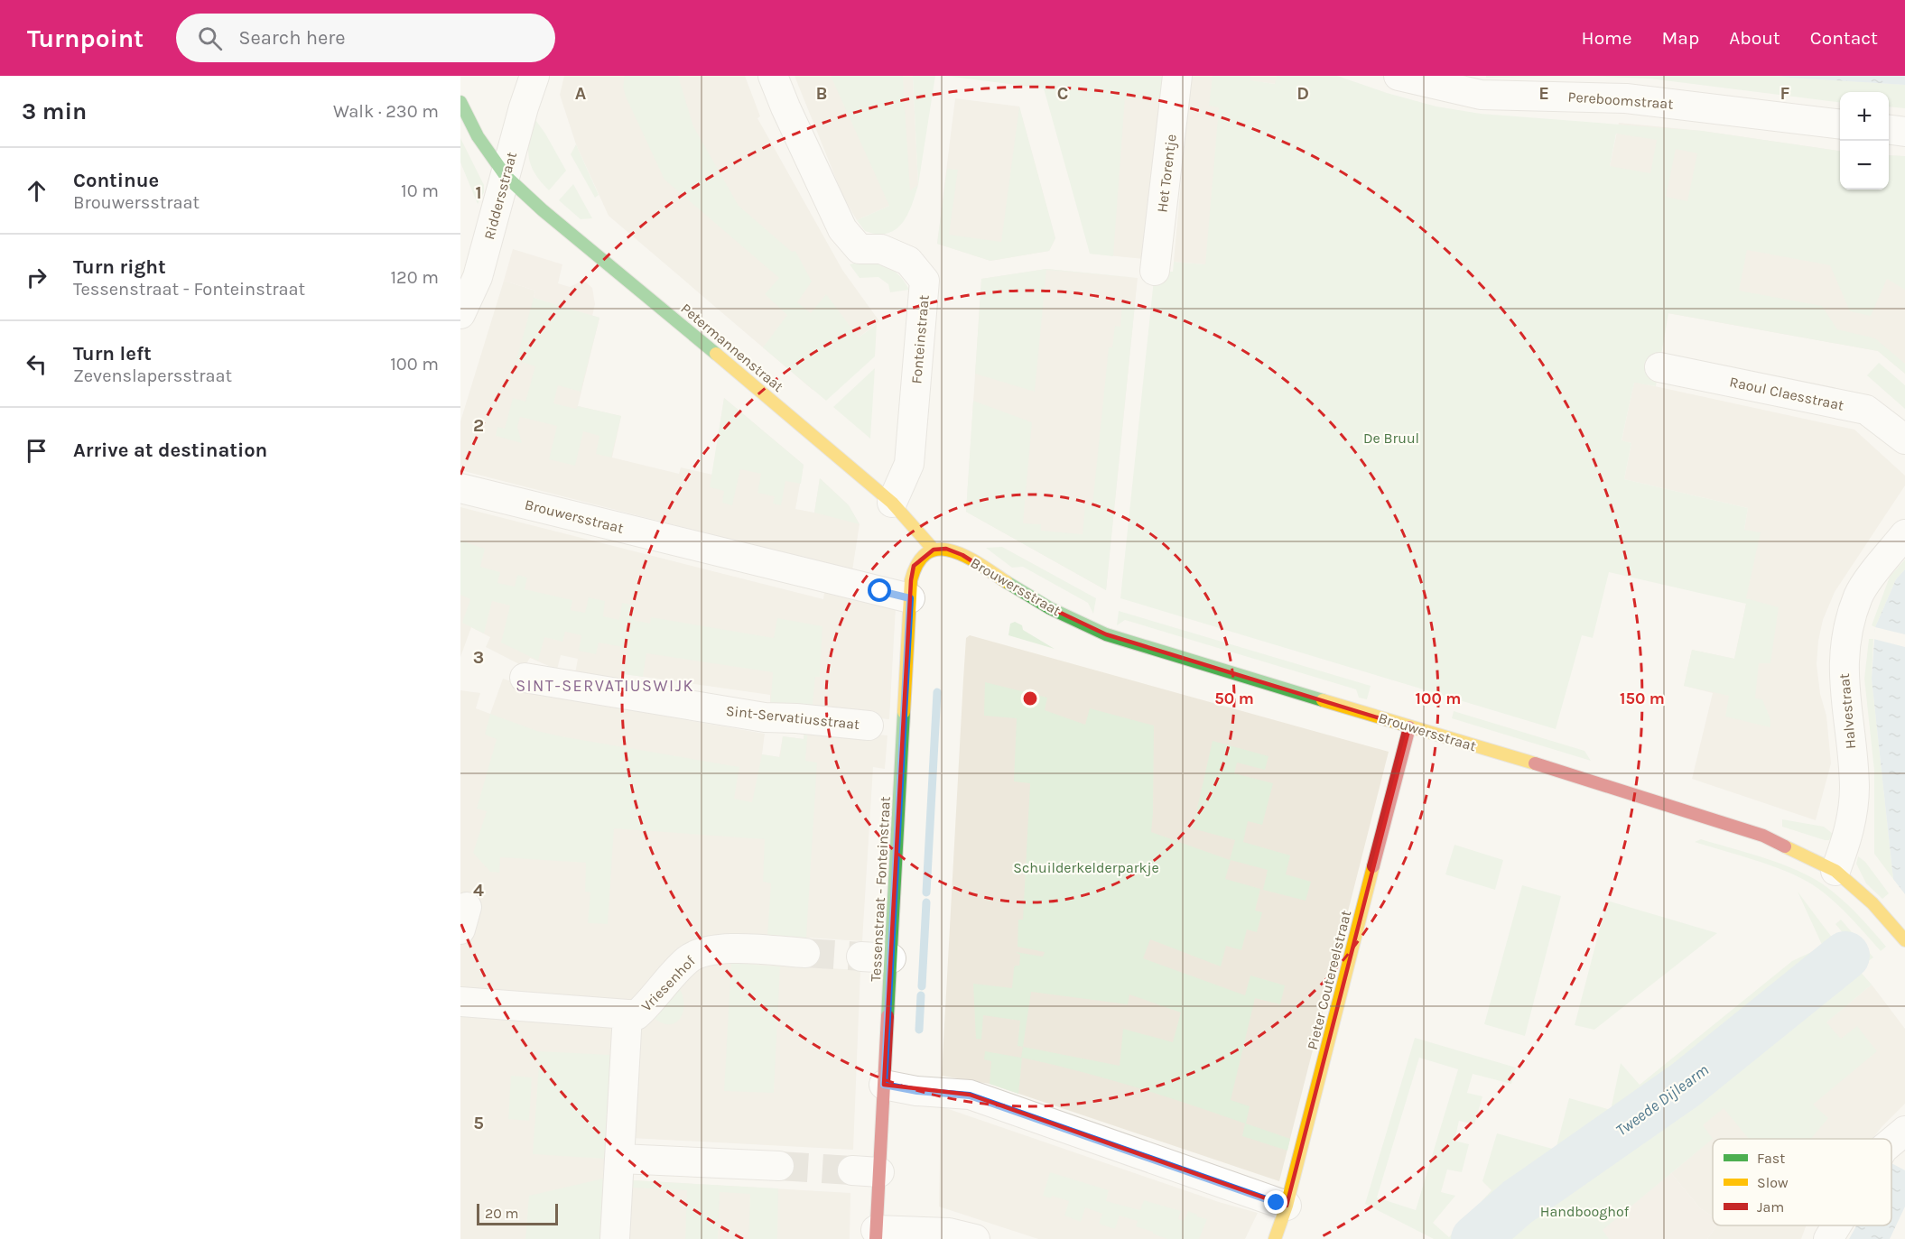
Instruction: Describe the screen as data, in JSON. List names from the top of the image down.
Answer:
{
  "streets": {
    "street": [
      "Pereboomstraat",
      "Het Torentje",
      "Riddersstraat",
      "Fonteinstraat",
      "Petermannenstraat",
      "Raoul Claesstraat",
      "Brouwersstraat",
      "Halvestraat",
      "Sint-Servatiusstraat",
      "Tessenstraat - Fonteinstraat",
      "Pieter Coutereelstraat",
      "Vriesenhof"
    ]
  },
  "crossings": [
    ["Riddersstraat", "Petermannenstraat"],
    ["Fonteinstraat", "Petermannenstraat"],
    ["Petermannenstraat", "Brouwersstraat"],
    ["Petermannenstraat", "Tessenstraat - Fonteinstraat"],
    ["Brouwersstraat", "Halvestraat"],
    ["Brouwersstraat", "Tessenstraat - Fonteinstraat"],
    ["Brouwersstraat", "Pieter Coutereelstraat"],
    ["Sint-Servatiusstraat", "Tessenstraat - Fonteinstraat"]
  ],
  "districts": ["SINT-SERVATIUSWIJK"],
  "water": ["Tweede Dijlearm"],
  "parks": ["De Bruul", "Schuilderkelderparkje", "Handbooghof"],
  "legend": ["Fast", "Slow", "Jam"],
  "scale_bar": "20 m",
  "page": {
    "header": "Turnpoint",
    "search": "Search here",
    "nav": [
      "Home",
      "Map",
      "About",
      "Contact"
    ],
    "heading": ["3 min", "Walk · 230 m"],
    "map_buttons": ["+", "−"],
    "list": [
      ["Continue", "Brouwersstraat", "10 m"],
      ["Turn right", "Tessenstraat - Fonteinstraat", "120 m"],
      ["Turn left", "Zevenslapersstraat", "100 m"],
      "Arrive at destination"
    ],
    "scale": "20 m"
  },
  "grid": {
    "columns": [
      "A",
      "B",
      "C",
      "D",
      "E",
      "F"
    ],
    "rows": [
      "1",
      "2",
      "3",
      "4",
      "5"
    ]
  },
  "rings": ["50 m", "100 m", "150 m"]
}
